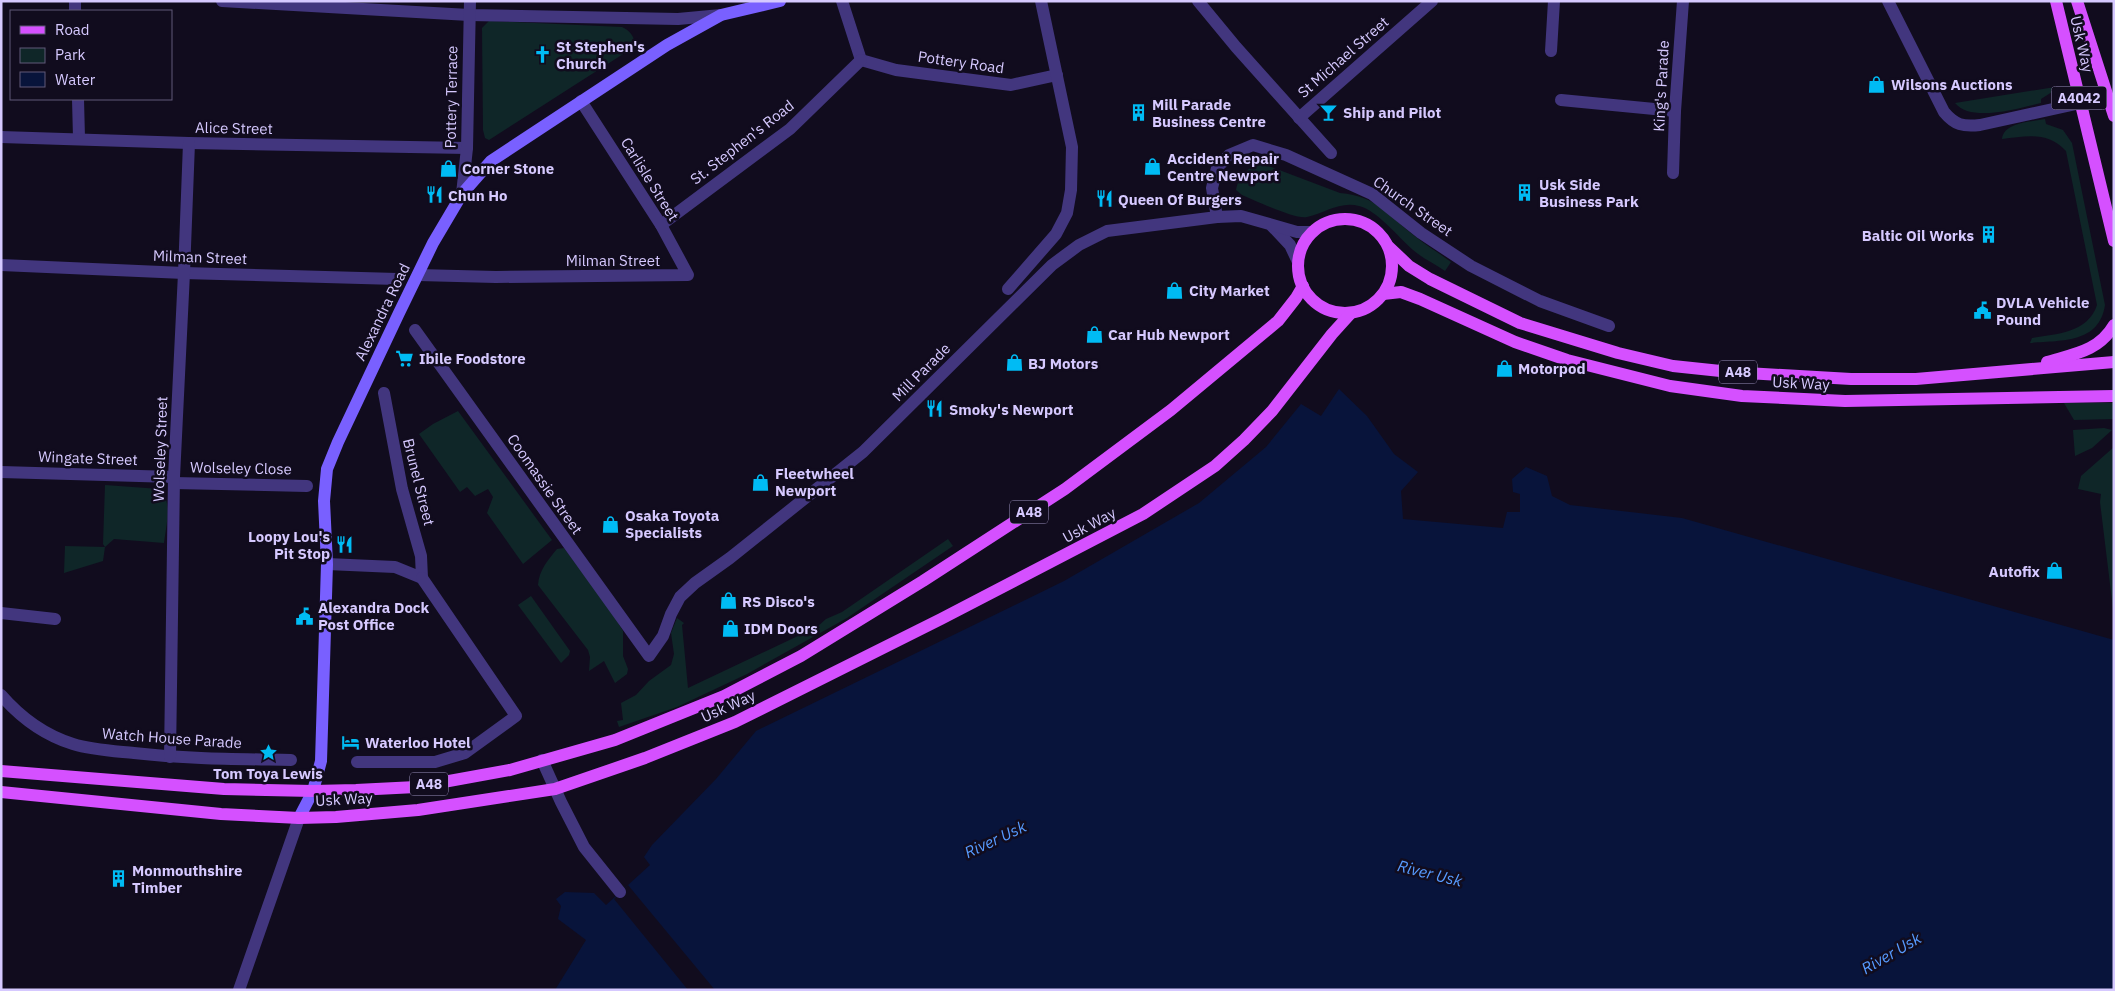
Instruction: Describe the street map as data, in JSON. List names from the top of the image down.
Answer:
{
  "streets": {
    "main road": ["Usk Way", "A4042", "A48"],
    "street": [
      "St Michael Street",
      "Pottery Road",
      "King's Parade",
      "Pottery Terrace",
      "Alice Street",
      "St. Stephen's Road",
      "Carlisle Street",
      "Church Street",
      "Milman Street",
      "Alexandra Road",
      "Mill Parade",
      "Wolseley Street",
      "Wingate Street",
      "Wolseley Close",
      "Brunel Street",
      "Coomassie Street",
      "Watch House Parade"
    ]
  },
  "crossings": [
    ["Usk Way", "Alexandra Road"],
    ["Usk Way", "Mill Parade"],
    ["Usk Way", "A48"],
    ["Pottery Road", "St. Stephen's Road"],
    ["Pottery Terrace", "Alice Street"],
    ["Pottery Terrace", "Alexandra Road"],
    ["Alice Street", "Wolseley Street"],
    ["St. Stephen's Road", "Carlisle Street"],
    ["Carlisle Street", "Milman Street"],
    ["Carlisle Street", "Alexandra Road"],
    ["Church Street", "Mill Parade"],
    ["Milman Street", "Alexandra Road"],
    ["Milman Street", "Wolseley Street"],
    ["Mill Parade", "A48"],
    ["Mill Parade", "Coomassie Street"],
    ["Wolseley Street", "Wingate Street"],
    ["Wolseley Street", "Wolseley Close"],
    ["Wolseley Street", "Watch House Parade"],
    ["Wingate Street", "Wolseley Close"]
  ],
  "water": ["River Usk"],
  "places": {
    "church": ["St Stephen's Church"],
    "shop": [
      "Wilsons Auctions",
      "Accident Repair Centre Newport",
      "Corner Stone",
      "City Market",
      "Car Hub Newport",
      "BJ Motors",
      "Motorpod",
      "Fleetwheel Newport",
      "Osaka Toyota Specialists",
      "Autofix",
      "RS Disco's",
      "IDM Doors"
    ],
    "bar": ["Ship and Pilot"],
    "building": [
      "Mill Parade Business Centre",
      "Usk Side Business Park",
      "Baltic Oil Works",
      "Monmouthshire Timber"
    ],
    "restaurant": [
      "Chun Ho",
      "Queen Of Burgers",
      "Smoky's Newport",
      "Loopy Lou's Pit Stop"
    ],
    "public building": ["DVLA Vehicle Pound", "Alexandra Dock Post Office"],
    "supermarket": ["Ibile Foodstore"],
    "hotel": ["Waterloo Hotel"],
    "place": ["Tom Toya Lewis"]
  },
  "legend": ["Road", "Park", "Water"]
}
